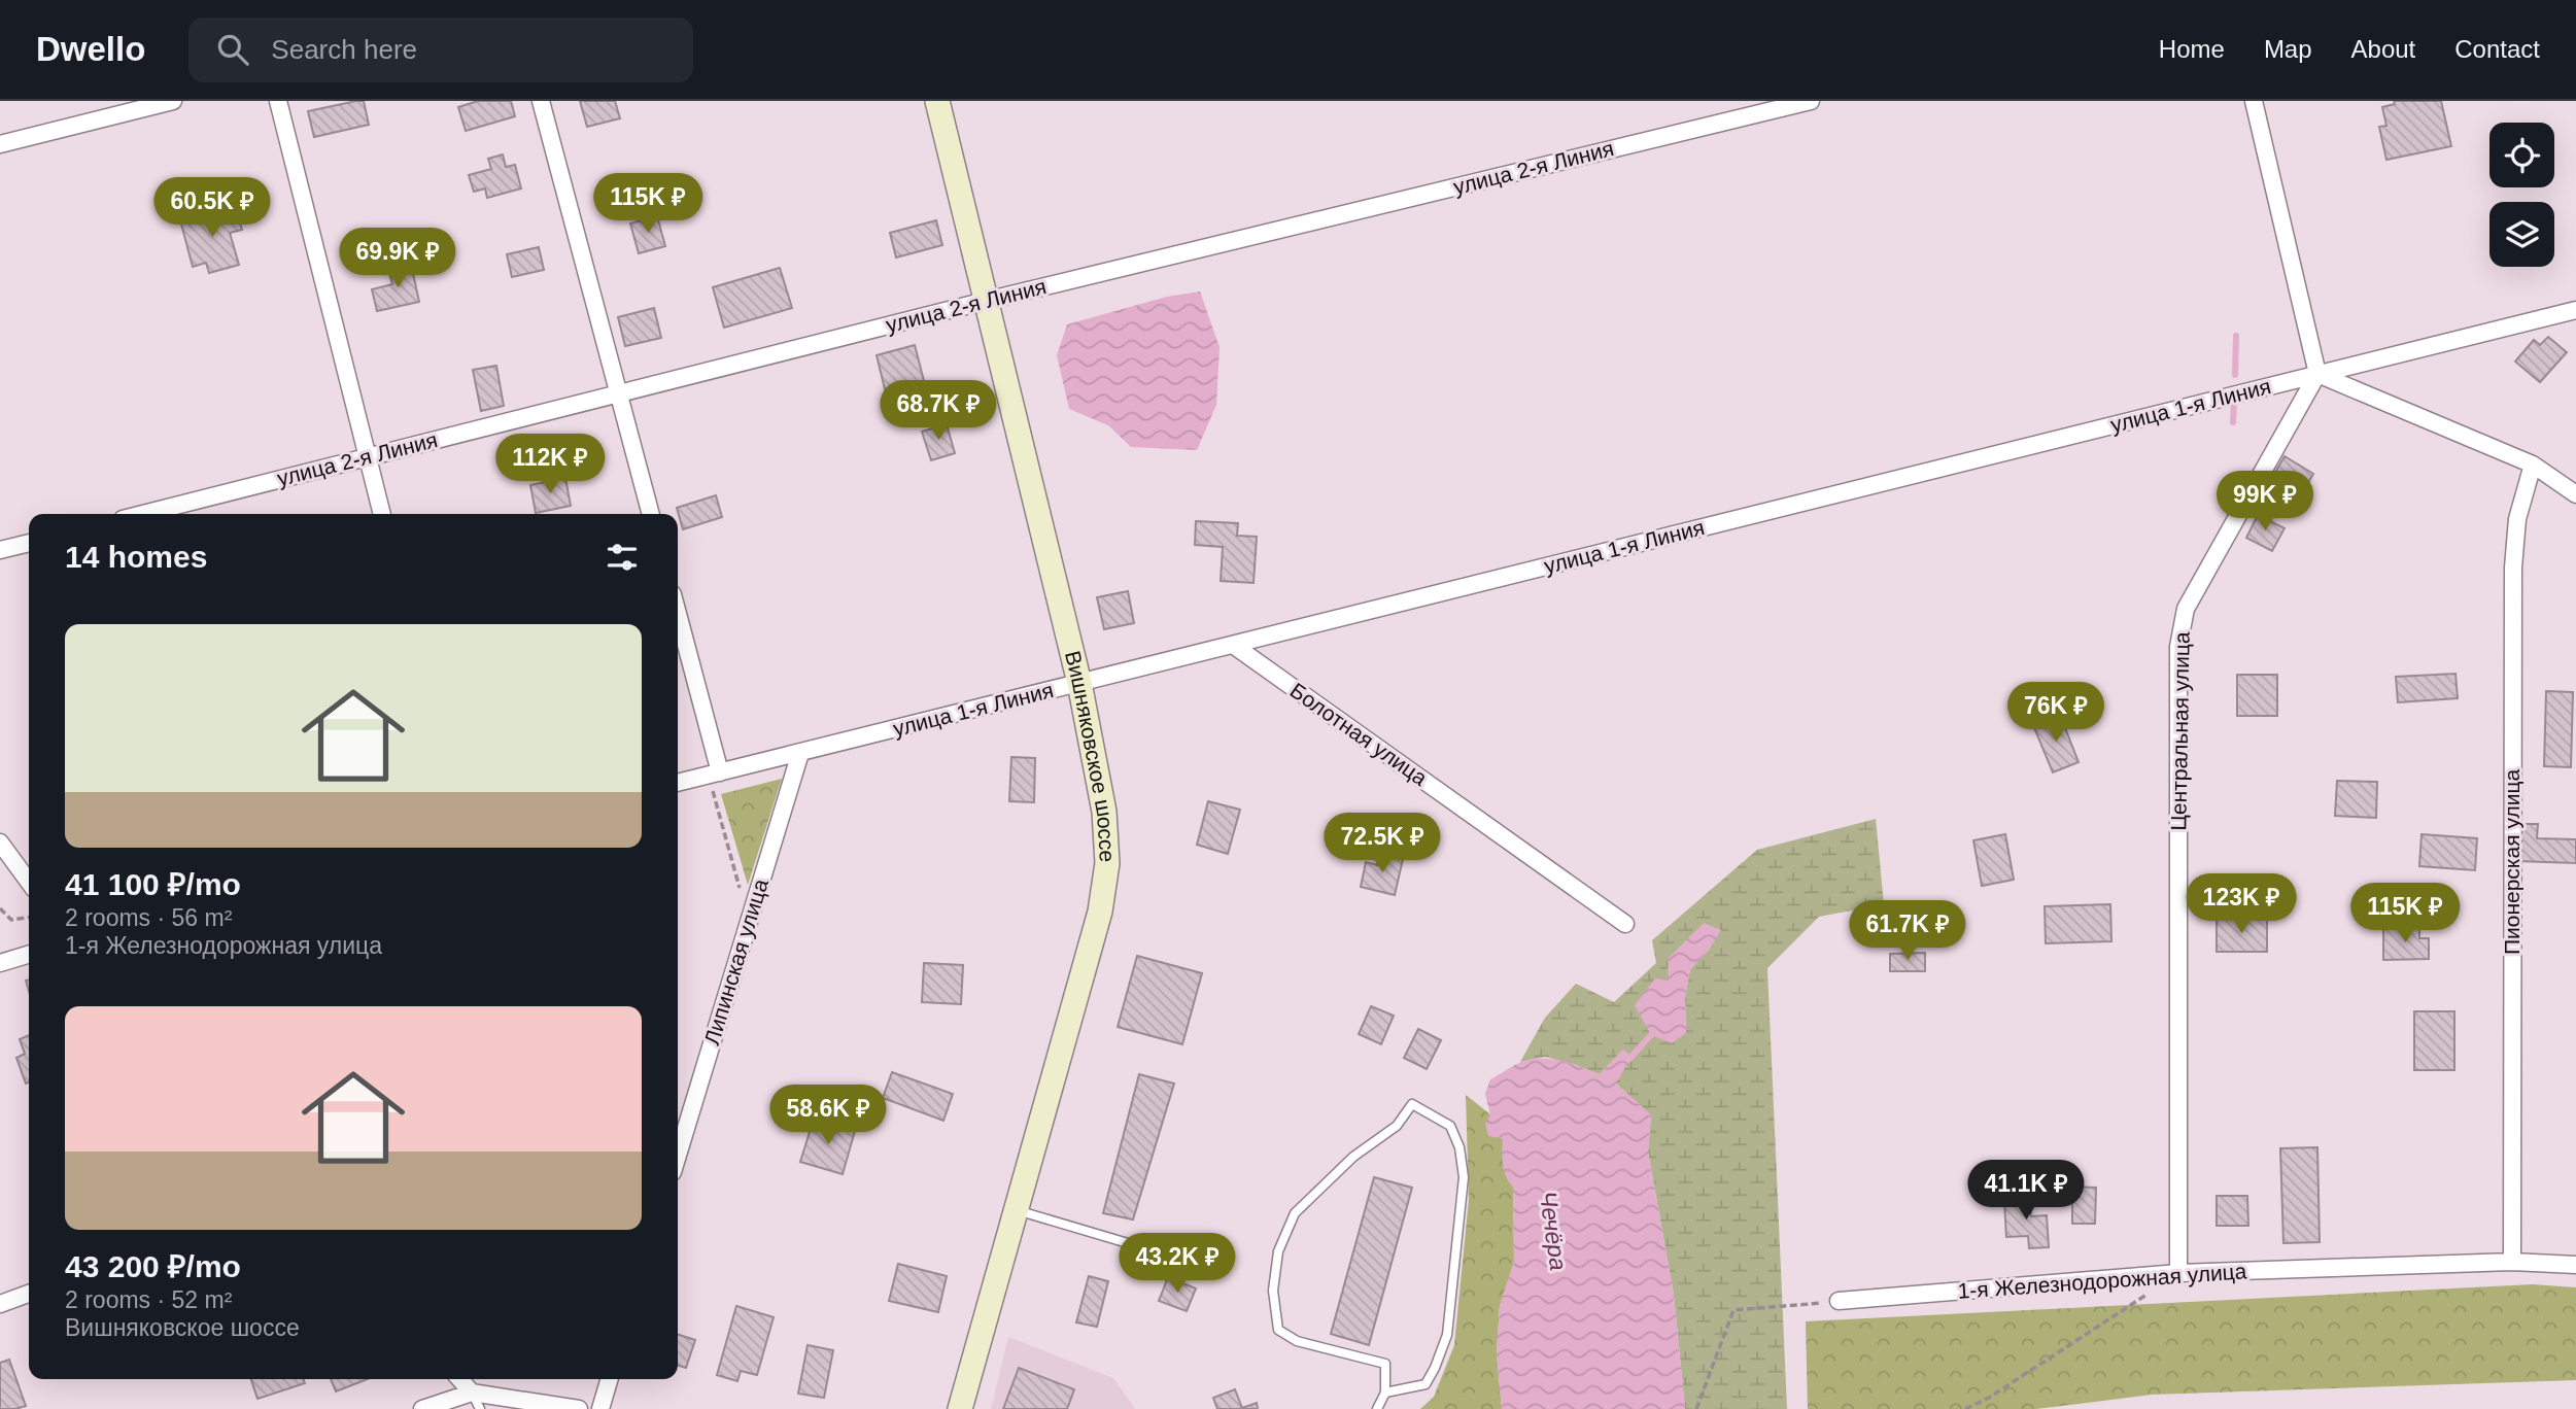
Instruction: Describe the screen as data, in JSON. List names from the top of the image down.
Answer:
{
  "streets": {
    "street": [
      "улица 2-я Линия",
      "улица 1-я Линия",
      "Центральная улица",
      "Болотная улица",
      "Вишняковское шоссе",
      "Пионерская улица",
      "Липинская улица",
      "1-я Железнодорожная улица"
    ]
  },
  "crossings": [
    ["улица 2-я Линия", "Вишняковское шоссе"],
    ["улица 1-я Линия", "Центральная улица"],
    ["улица 1-я Линия", "Болотная улица"],
    ["улица 1-я Линия", "Вишняковское шоссе"],
    ["улица 1-я Линия", "Липинская улица"],
    ["Центральная улица", "1-я Железнодорожная улица"],
    ["Пионерская улица", "1-я Железнодорожная улица"]
  ],
  "water": ["Чечёра"],
  "page": {
    "header": "Dwello",
    "search": "Search here",
    "nav": [
      "Home",
      "Map",
      "About",
      "Contact"
    ],
    "price": [
      "115K ₽",
      "60.5K ₽",
      "69.9K ₽",
      "68.7K ₽",
      "112K ₽",
      "99K ₽",
      "76K ₽",
      "72.5K ₽",
      "123K ₽",
      "115K ₽",
      "61.7K ₽",
      "58.6K ₽",
      "41.1K ₽",
      "43.2K ₽"
    ],
    "heading": "14 homes",
    "list": [
      {
        "name": "41 100 ₽/mo",
        "note": "2 rooms · 56 m² · 1-я Железнодорожная улица"
      },
      {
        "name": "43 200 ₽/mo",
        "note": "2 rooms · 52 m² · Вишняковское шоссе"
      }
    ]
  }
}
